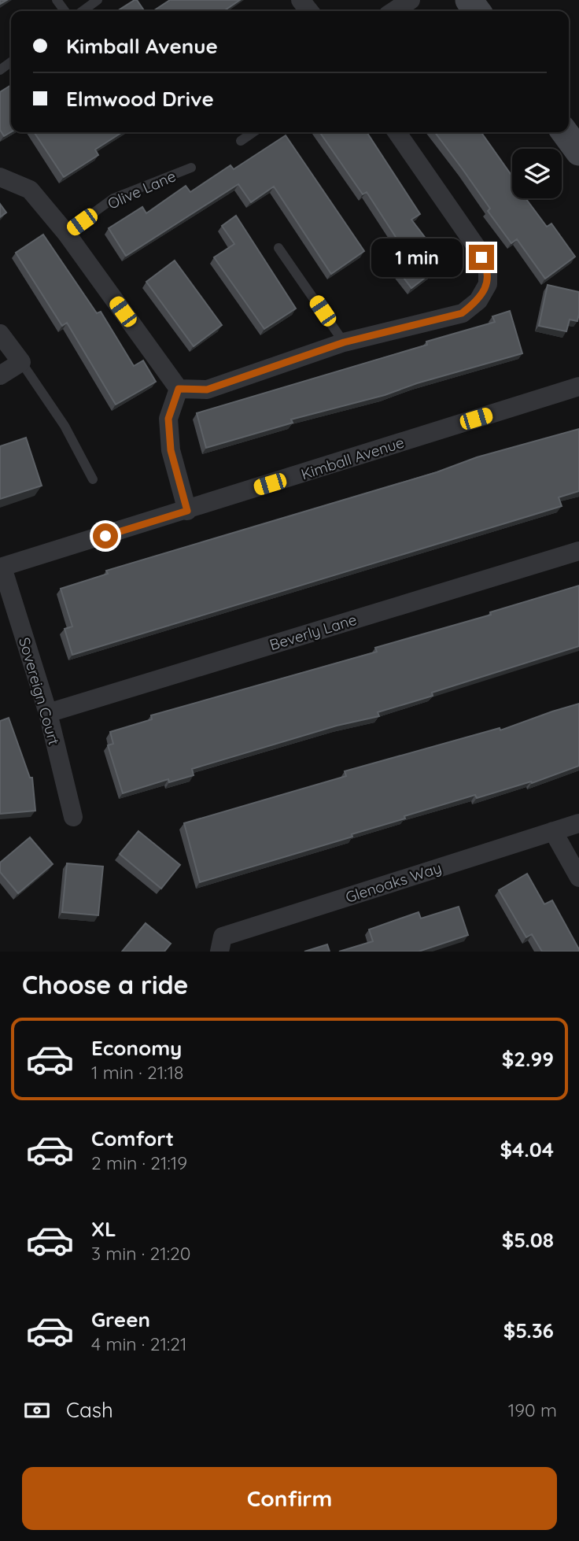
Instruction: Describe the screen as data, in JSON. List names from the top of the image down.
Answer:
{
  "streets": {
    "street": [
      "Kimball Avenue",
      "Beverly Lane",
      "Sovereign Court",
      "Glenoaks Way"
    ],
    "lane": ["Olive Lane"]
  },
  "crossings": [
    ["Kimball Avenue", "Sovereign Court"],
    ["Beverly Lane", "Sovereign Court"]
  ],
  "page": {
    "banner": ["Kimball Avenue", "Elmwood Drive"],
    "bubble": "1 min",
    "heading": "Choose a ride",
    "list": [
      {
        "name": "Economy",
        "note": "1 min · 21:18",
        "value": "$2.99"
      },
      {
        "name": "Comfort",
        "note": "2 min · 21:19",
        "value": "$4.04"
      },
      {
        "name": "XL",
        "note": "3 min · 21:20",
        "value": "$5.08"
      },
      {
        "name": "Green",
        "note": "4 min · 21:21",
        "value": "$5.36"
      }
    ],
    "pay": ["Cash", "190 m"],
    "buttons": "Confirm"
  }
}
